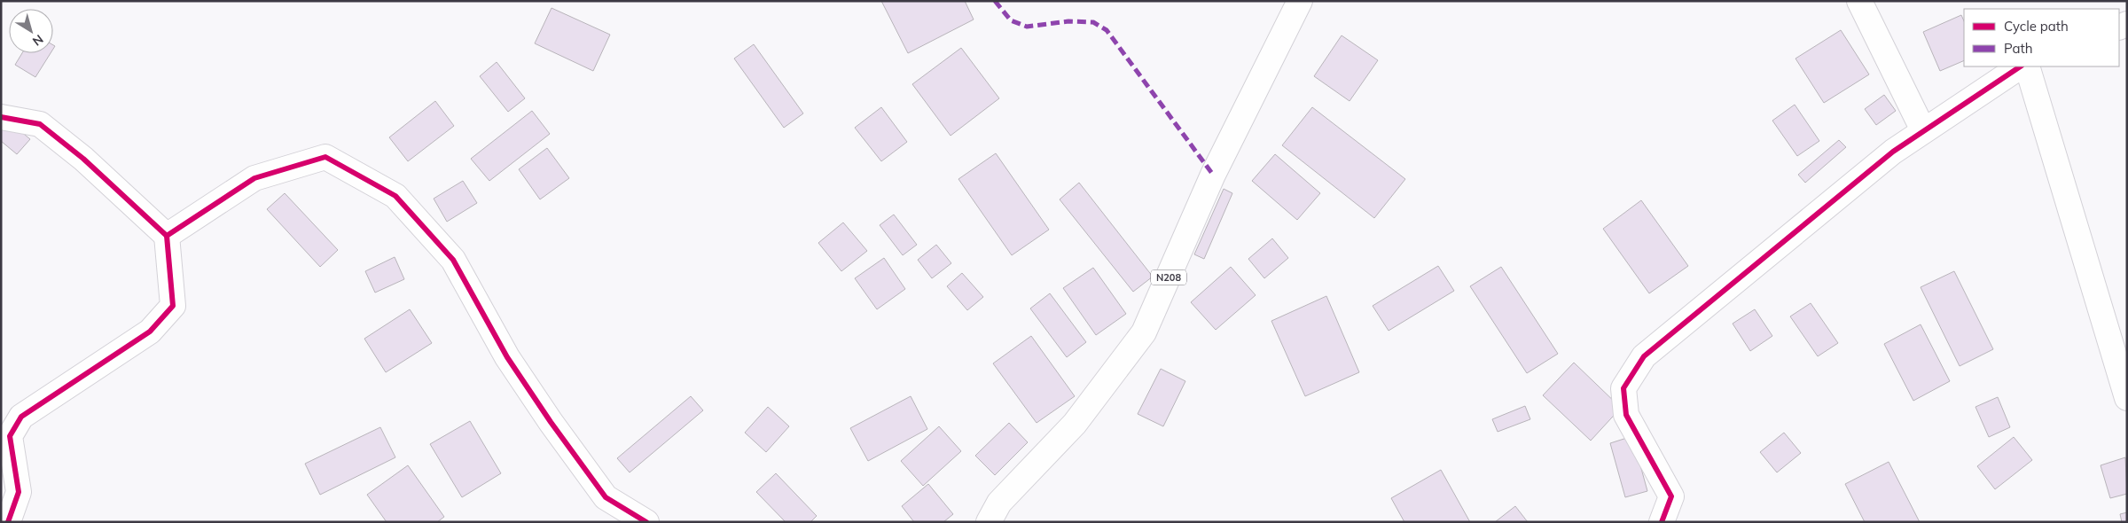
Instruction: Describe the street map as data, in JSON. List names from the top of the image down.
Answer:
{
  "streets": {
    "main road": ["N208"]
  },
  "legend": ["Cycle path", "Path"],
  "north": "bottom right"
}
